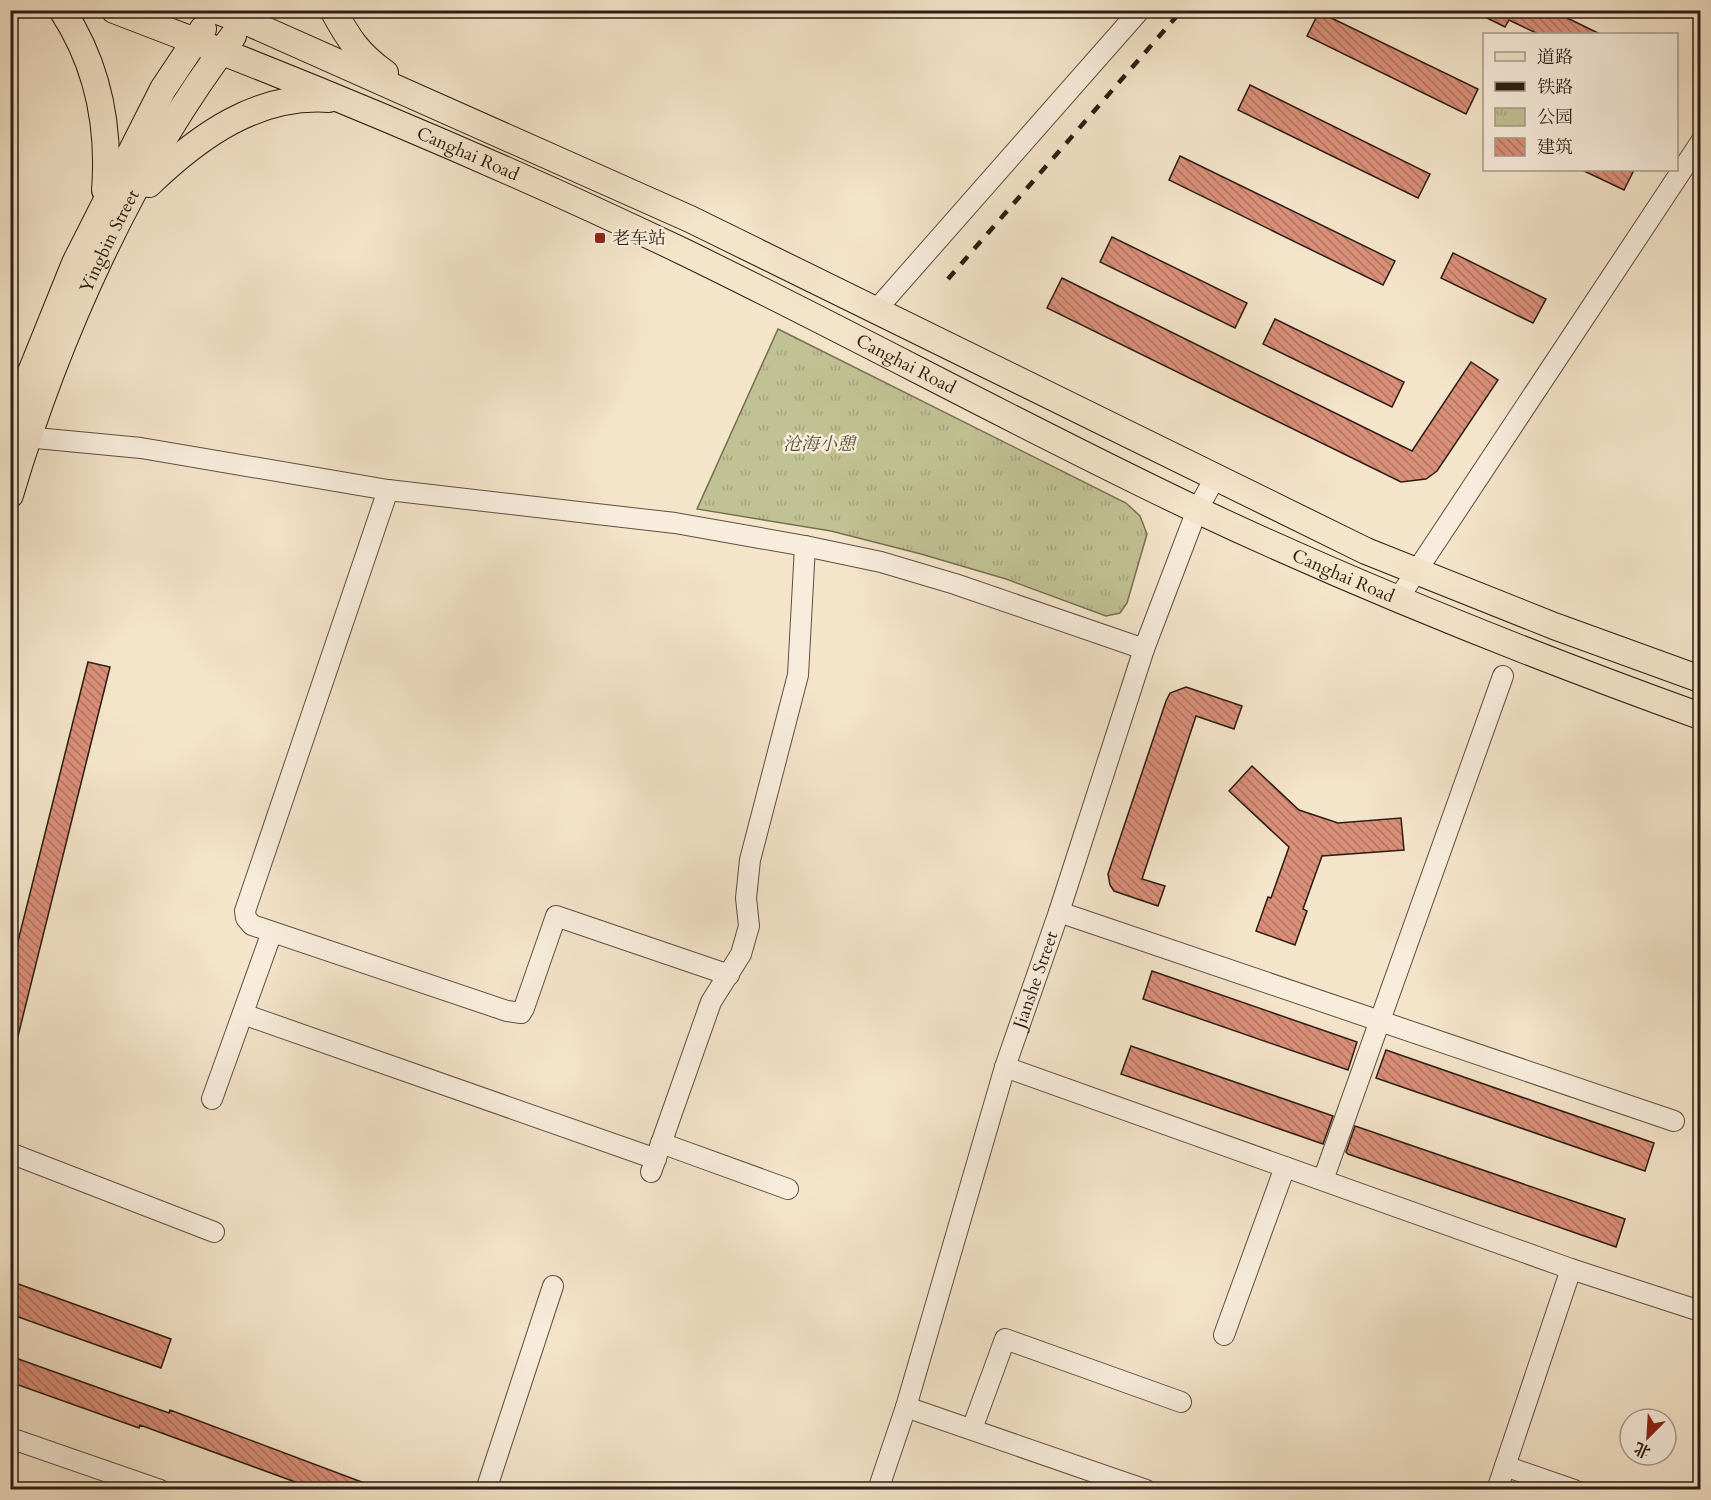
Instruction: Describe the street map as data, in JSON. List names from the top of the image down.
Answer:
{
  "streets": {
    "main road": ["Canghai Road", "Yingbin Street"],
    "street": ["Jianshe Street"]
  },
  "crossings": [
    ["Canghai Road", "Yingbin Street"],
    ["Canghai Road", "Jianshe Street"]
  ],
  "parks": ["沧海小憩"],
  "places": {
    "transit": ["老车站"]
  },
  "legend": [
    "道路",
    "铁路",
    "公园",
    "建筑"
  ],
  "north": "bottom left"
}
